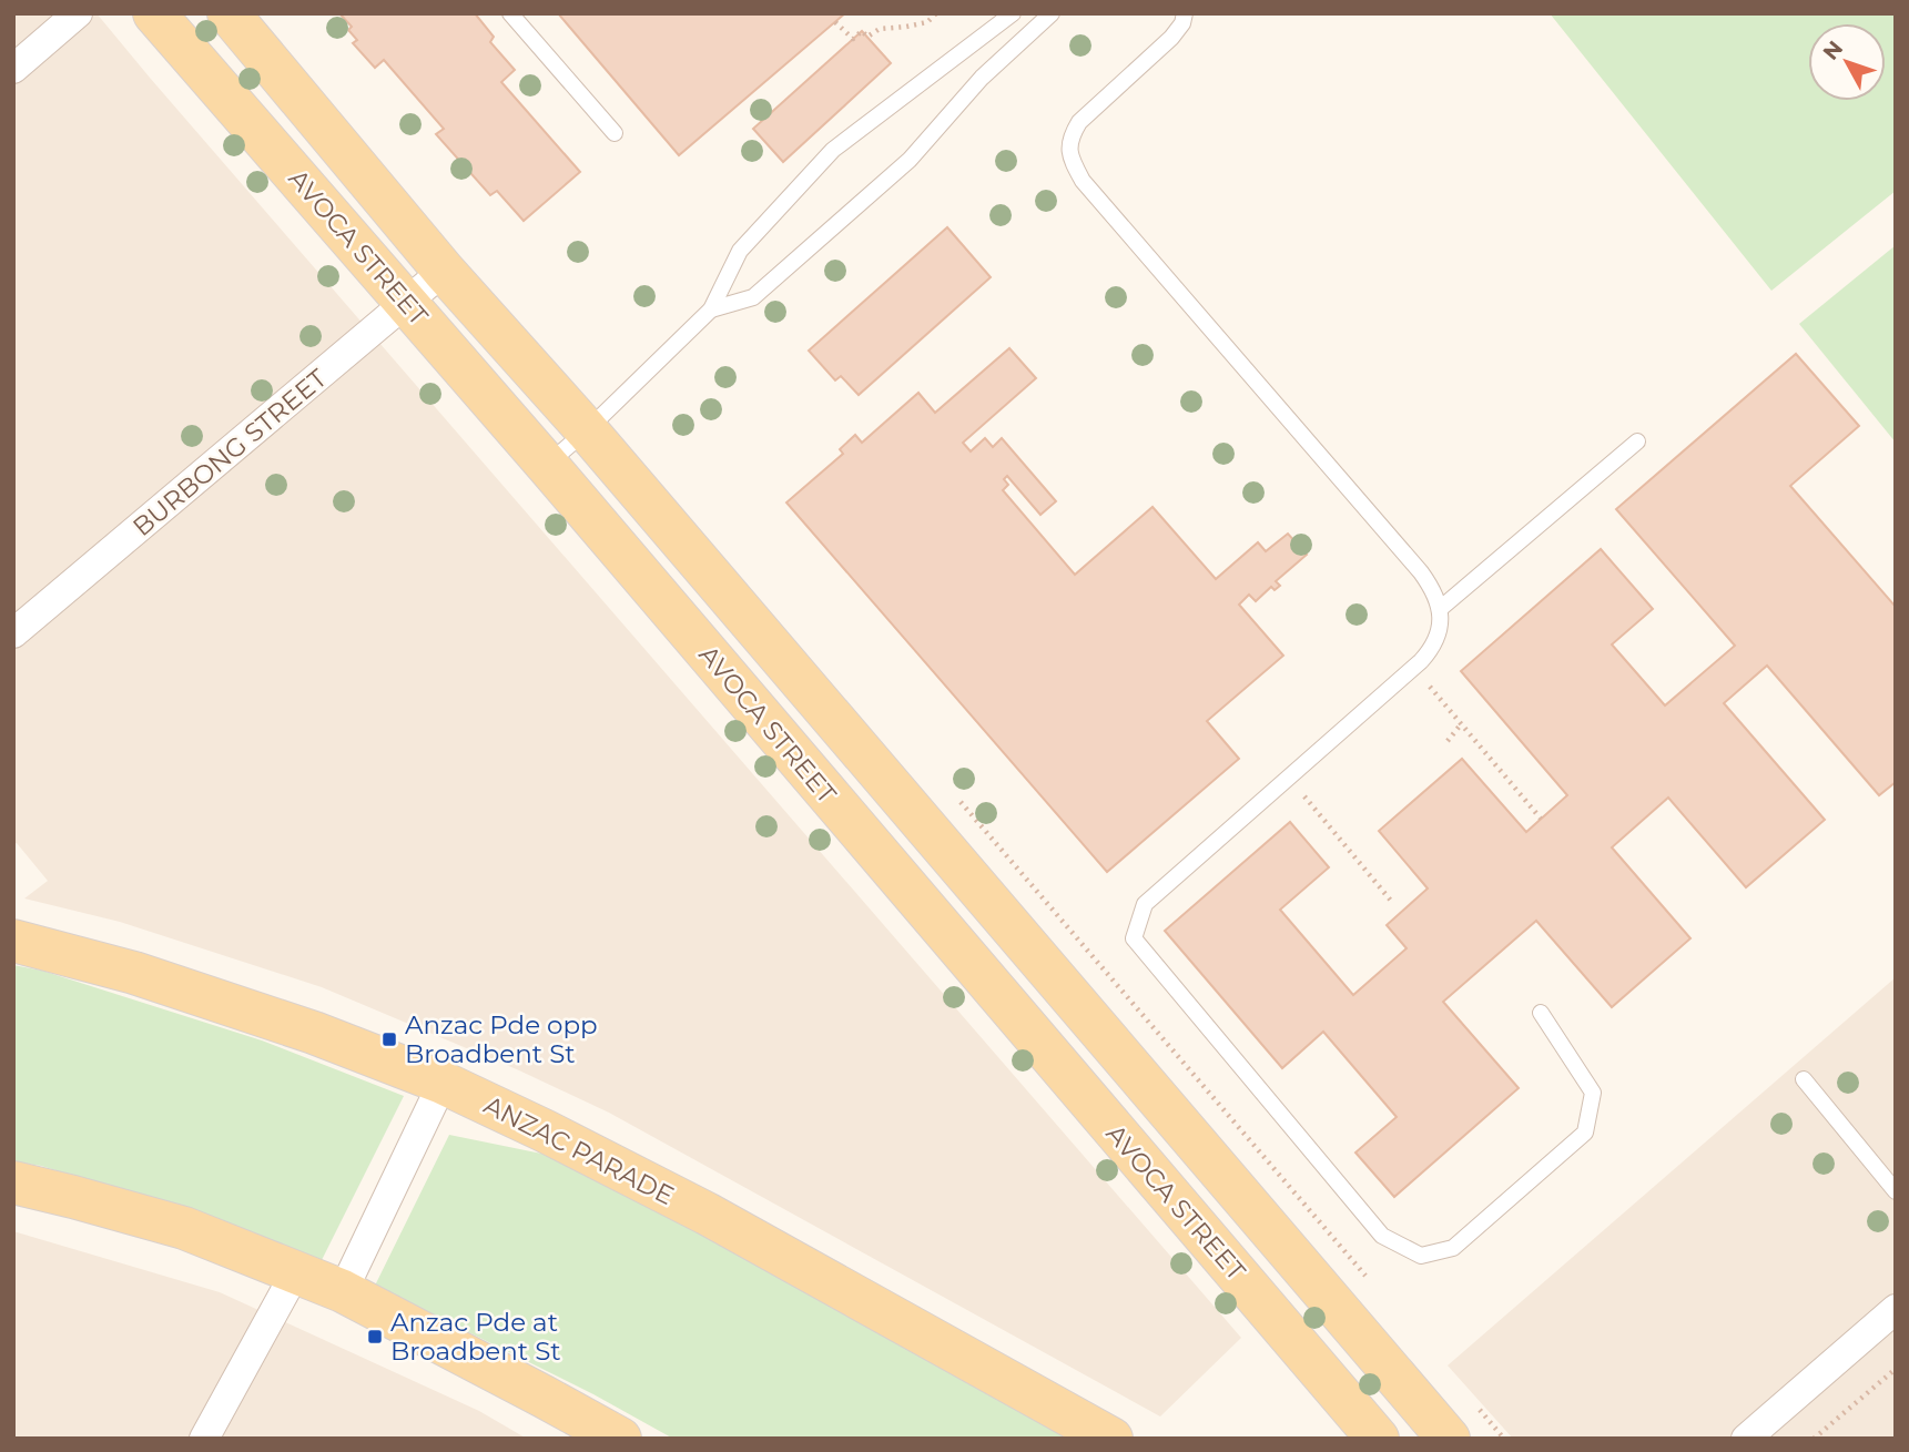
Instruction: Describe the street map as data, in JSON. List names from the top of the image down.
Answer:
{
  "streets": {
    "main road": ["AVOCA STREET", "ANZAC PARADE"],
    "street": ["BURBONG STREET"]
  },
  "crossings": [
    ["AVOCA STREET", "BURBONG STREET"]
  ],
  "places": {
    "transit": ["Anzac Pde opp Broadbent St", "Anzac Pde at Broadbent St"]
  },
  "north": "top left"
}
